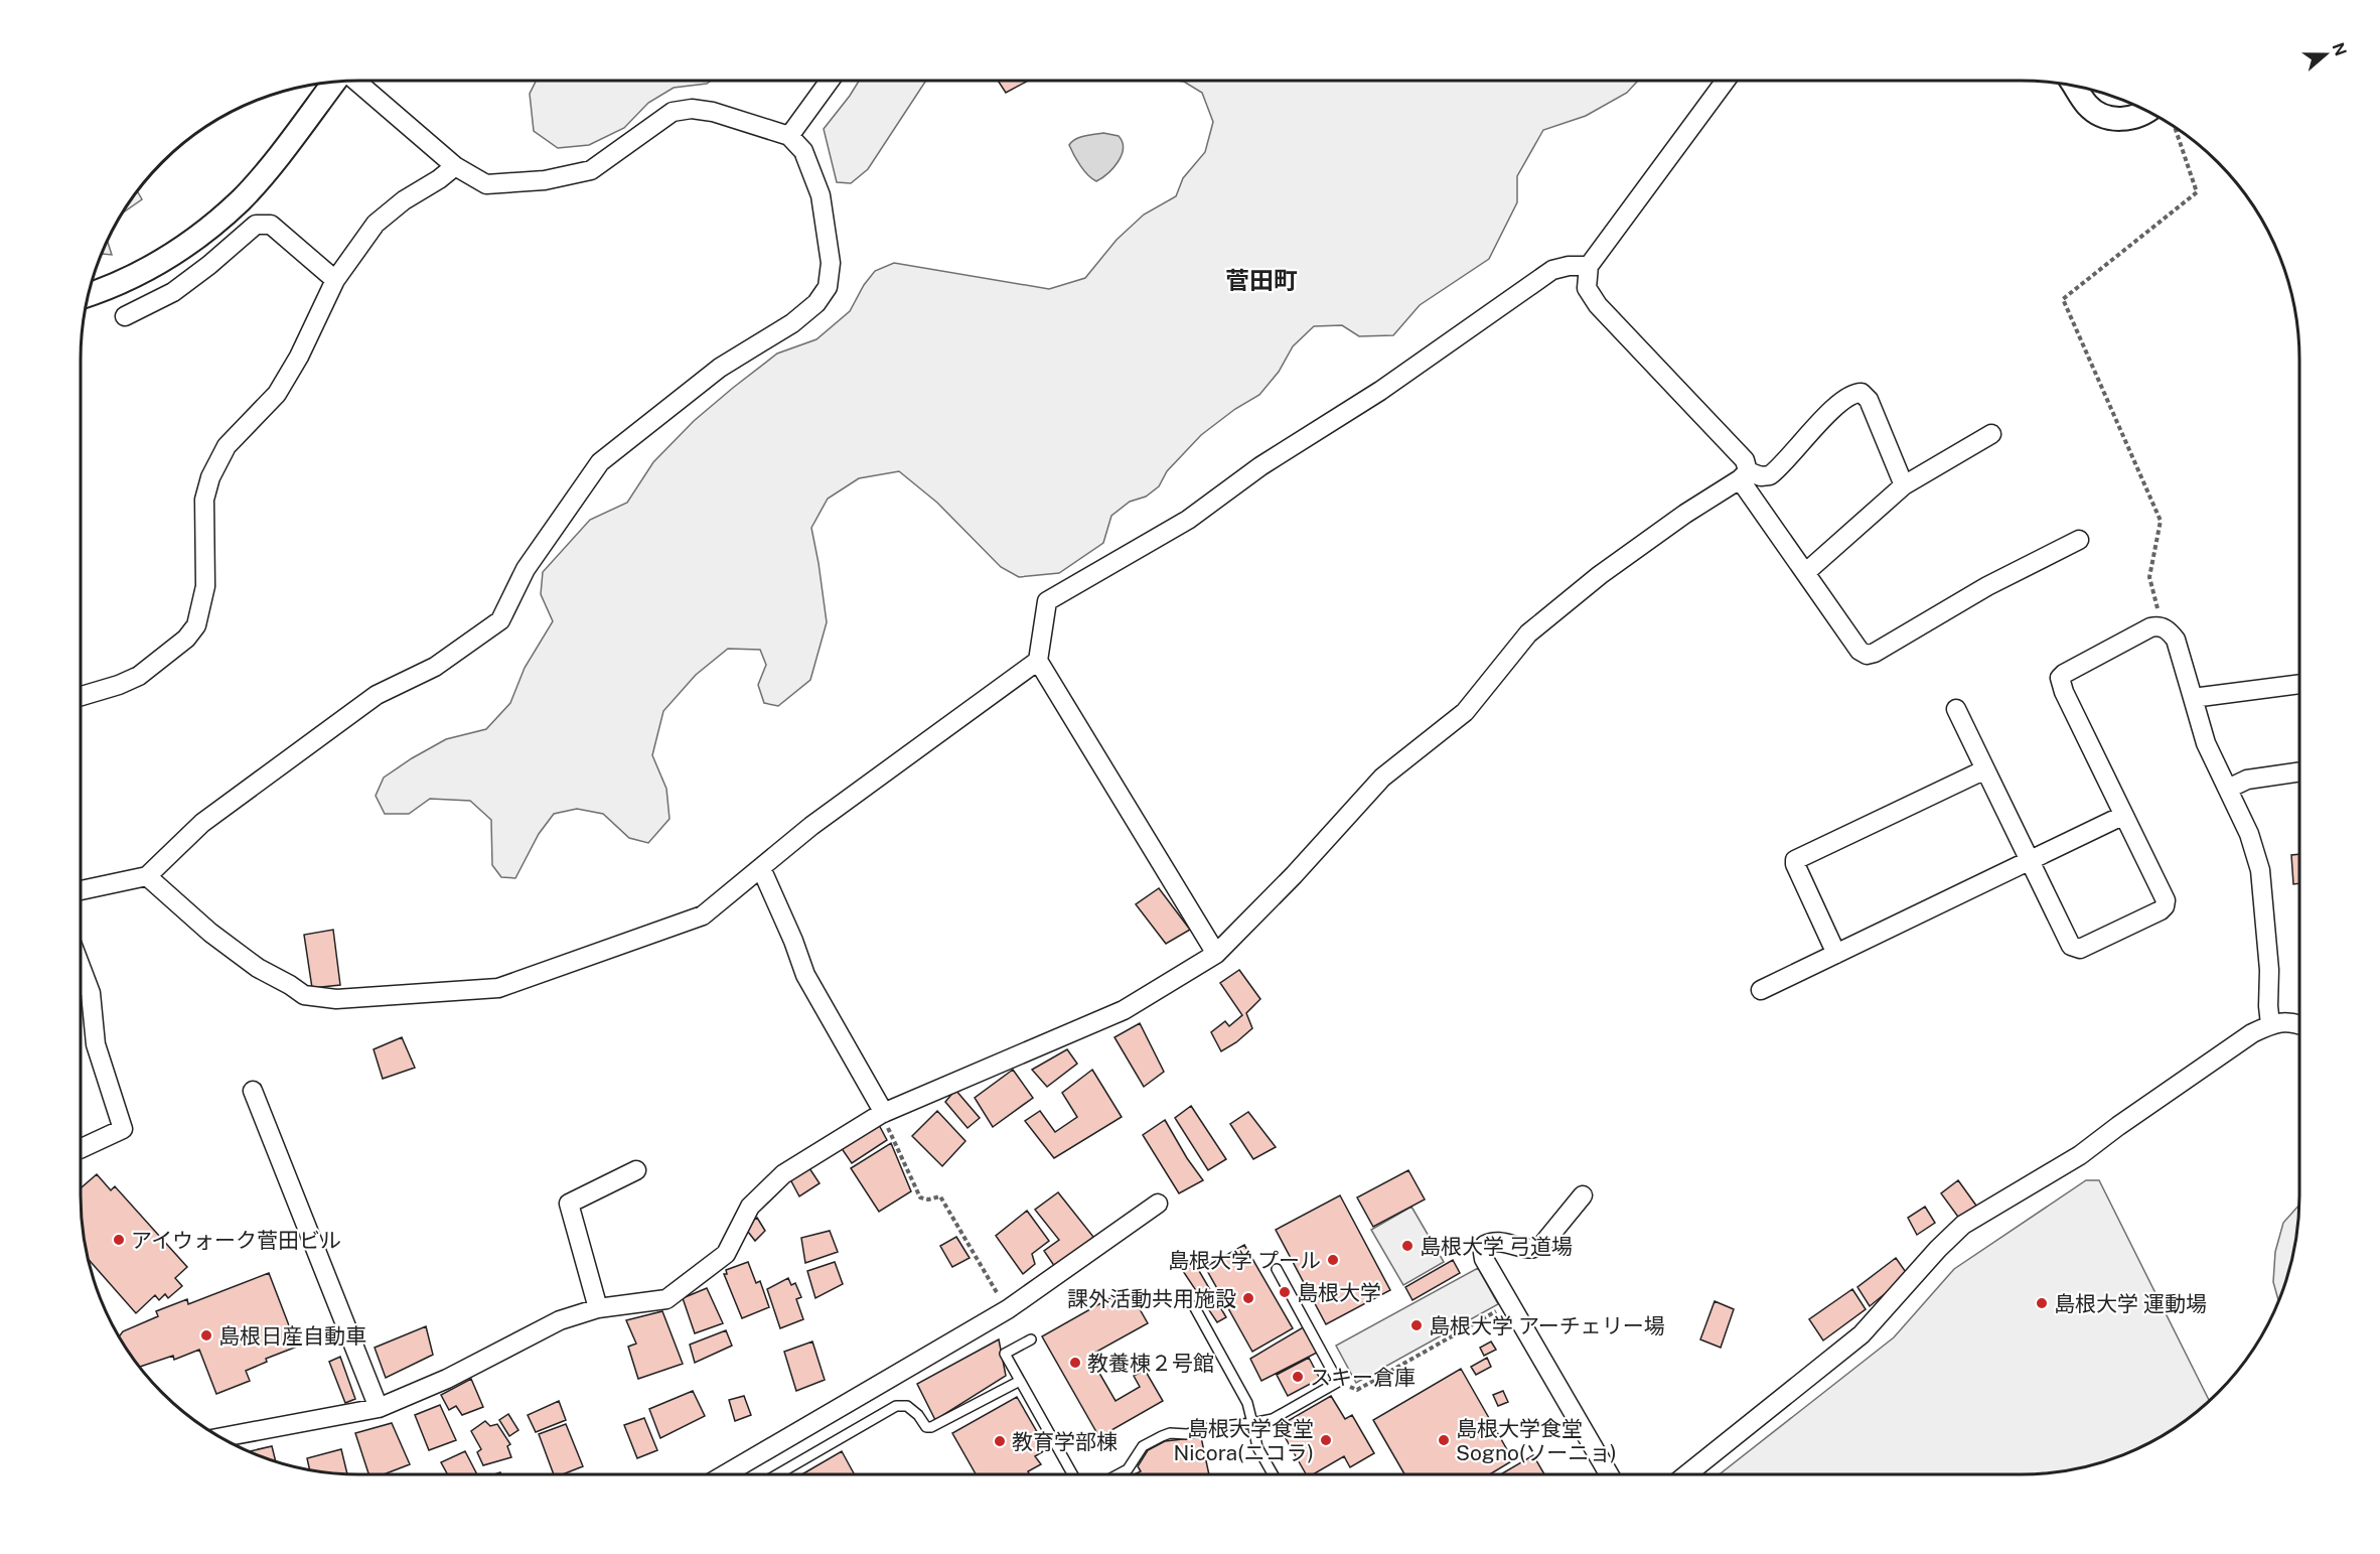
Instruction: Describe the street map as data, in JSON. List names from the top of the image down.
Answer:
{
  "districts": ["菅田町"],
  "places": [
    "アイウォーク菅田ビル",
    "島根大学 弓道場",
    "島根大学 プール",
    "島根大学",
    "課外活動共用施設",
    "島根大学 運動場",
    "島根大学 アーチェリー場",
    "島根日産自動車",
    "教養棟２号館",
    "スキー倉庫",
    "島根大学食堂 Nicora(ニコラ)",
    "島根大学食堂 Sogno(ソーニョ)",
    "教育学部棟"
  ],
  "north": "right"
}
